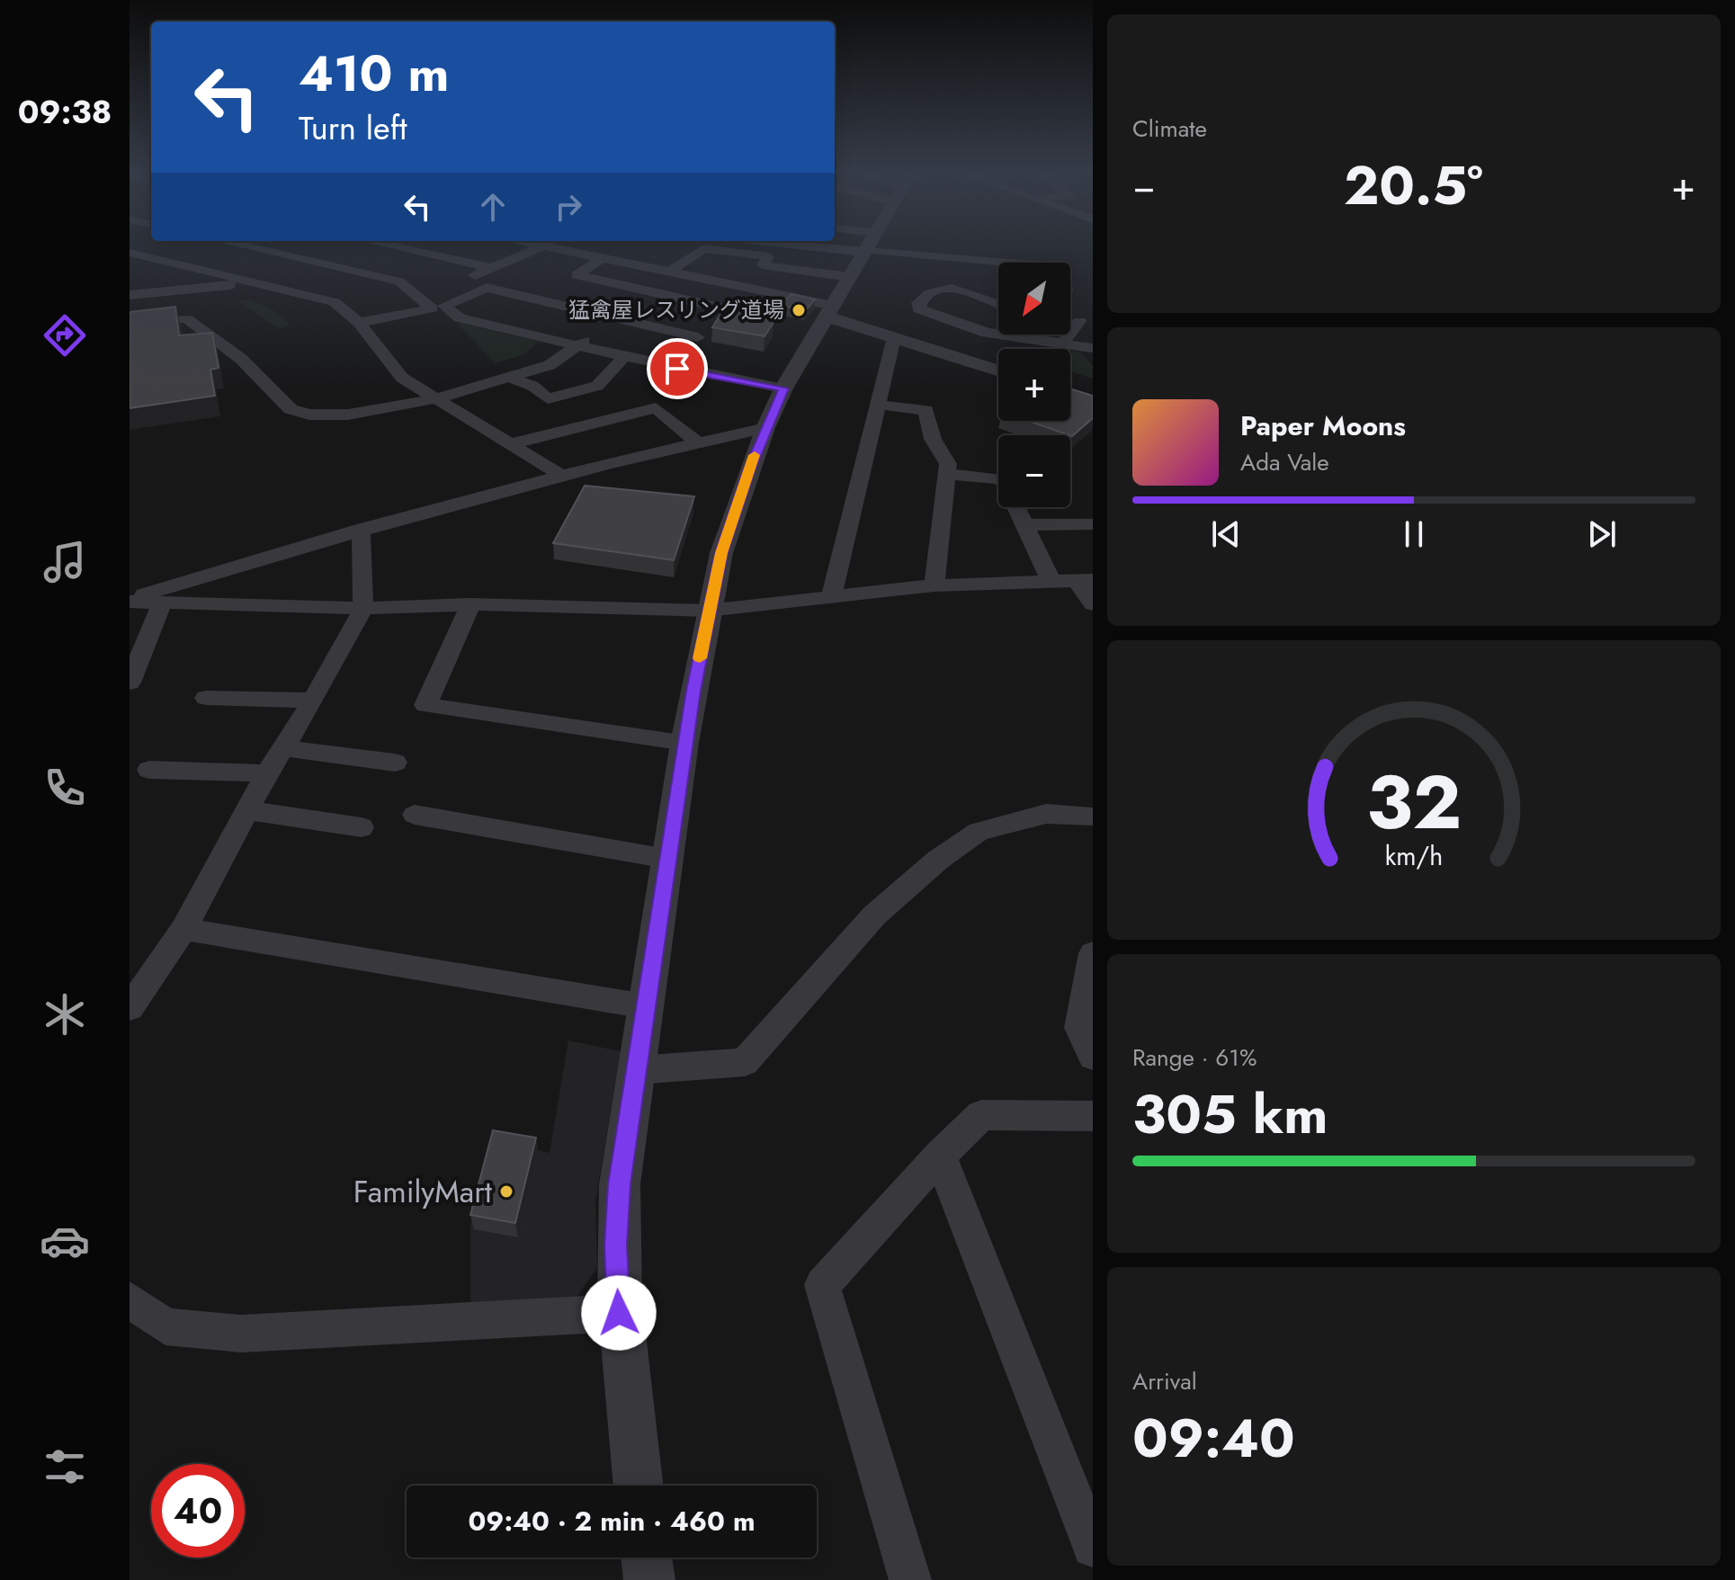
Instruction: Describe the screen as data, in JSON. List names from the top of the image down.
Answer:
{
  "places": ["猛禽屋レスリング道場", "FamilyMart"],
  "north": "bottom left",
  "page": {
    "tabs": "09:38",
    "tile": [
      "Climate",
      ["Range · 61%", "305 km"],
      ["Arrival", "09:40"]
    ],
    "turn": ["410 m", "Turn left"],
    "heat": ["−", "20.5°", "+"],
    "map_buttons": ["+", "−"],
    "song": ["Paper Moons", "Ada Vale"],
    "limit": "40",
    "trip": "09:40 · 2 min · 460 m",
    "gauge": ["32", "km/h"]
  }
}
